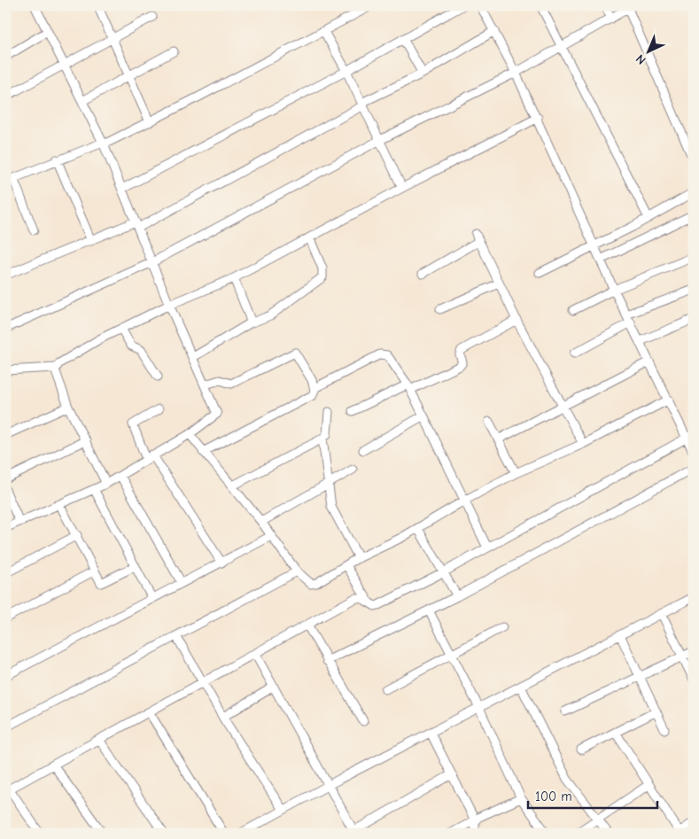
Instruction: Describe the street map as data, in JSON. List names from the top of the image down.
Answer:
{
  "scale_bar": "100 m",
  "north": "bottom left"
}
